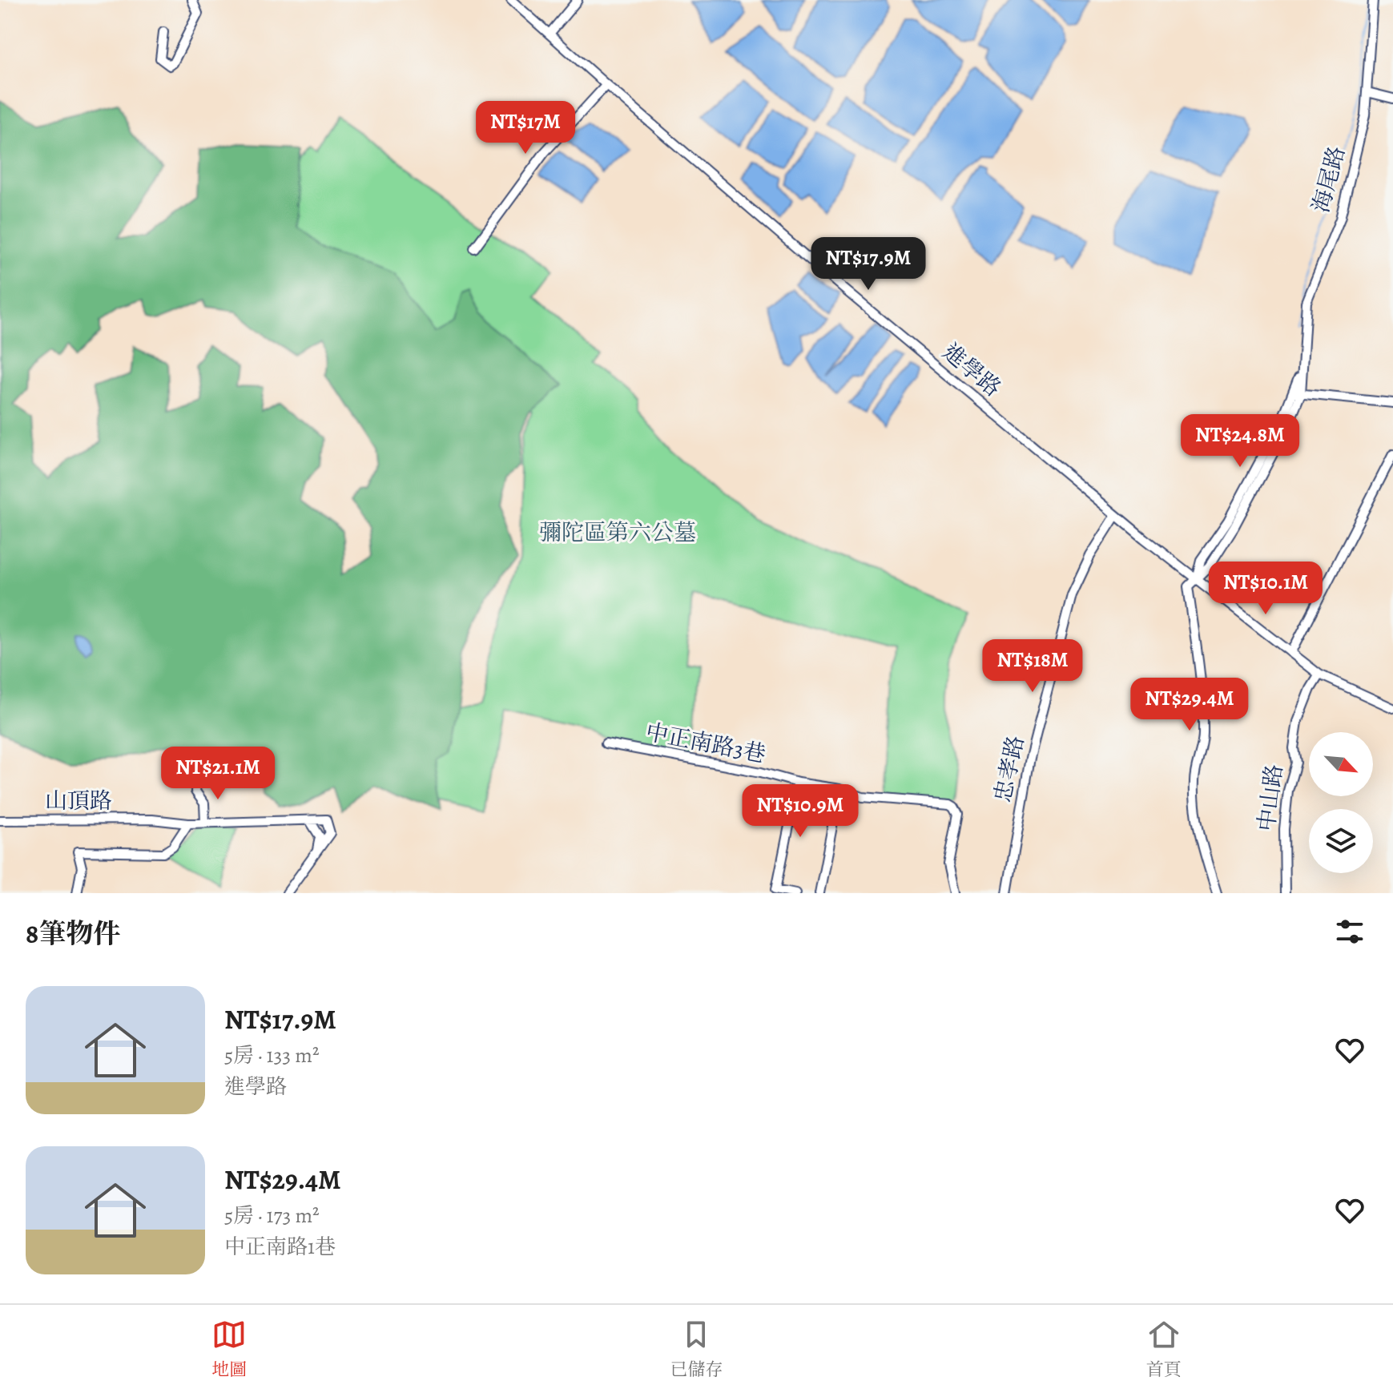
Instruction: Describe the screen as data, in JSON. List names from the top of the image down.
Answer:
{
  "streets": {
    "street": [
      "海尾路",
      "進學路",
      "中正南路3巷",
      "忠孝路",
      "中山路",
      "山頂路"
    ]
  },
  "crossings": [
    ["海尾路", "進學路"],
    ["進學路", "忠孝路"],
    ["進學路", "中山路"]
  ],
  "parks": ["彌陀區第六公墓"],
  "north": "bottom right",
  "page": {
    "price": [
      "NT$17M",
      "NT$17.9M",
      "NT$24.8M",
      "NT$10.1M",
      "NT$18M",
      "NT$29.4M",
      "NT$21.1M",
      "NT$10.9M"
    ],
    "heading": "8筆物件",
    "list": [
      {
        "name": "NT$17.9M",
        "note": "5房 · 133 m² · 進學路"
      },
      {
        "name": "NT$29.4M",
        "note": "5房 · 173 m² · 中正南路1巷"
      }
    ],
    "tabs": ["地圖", "已儲存", "首頁"]
  }
}
